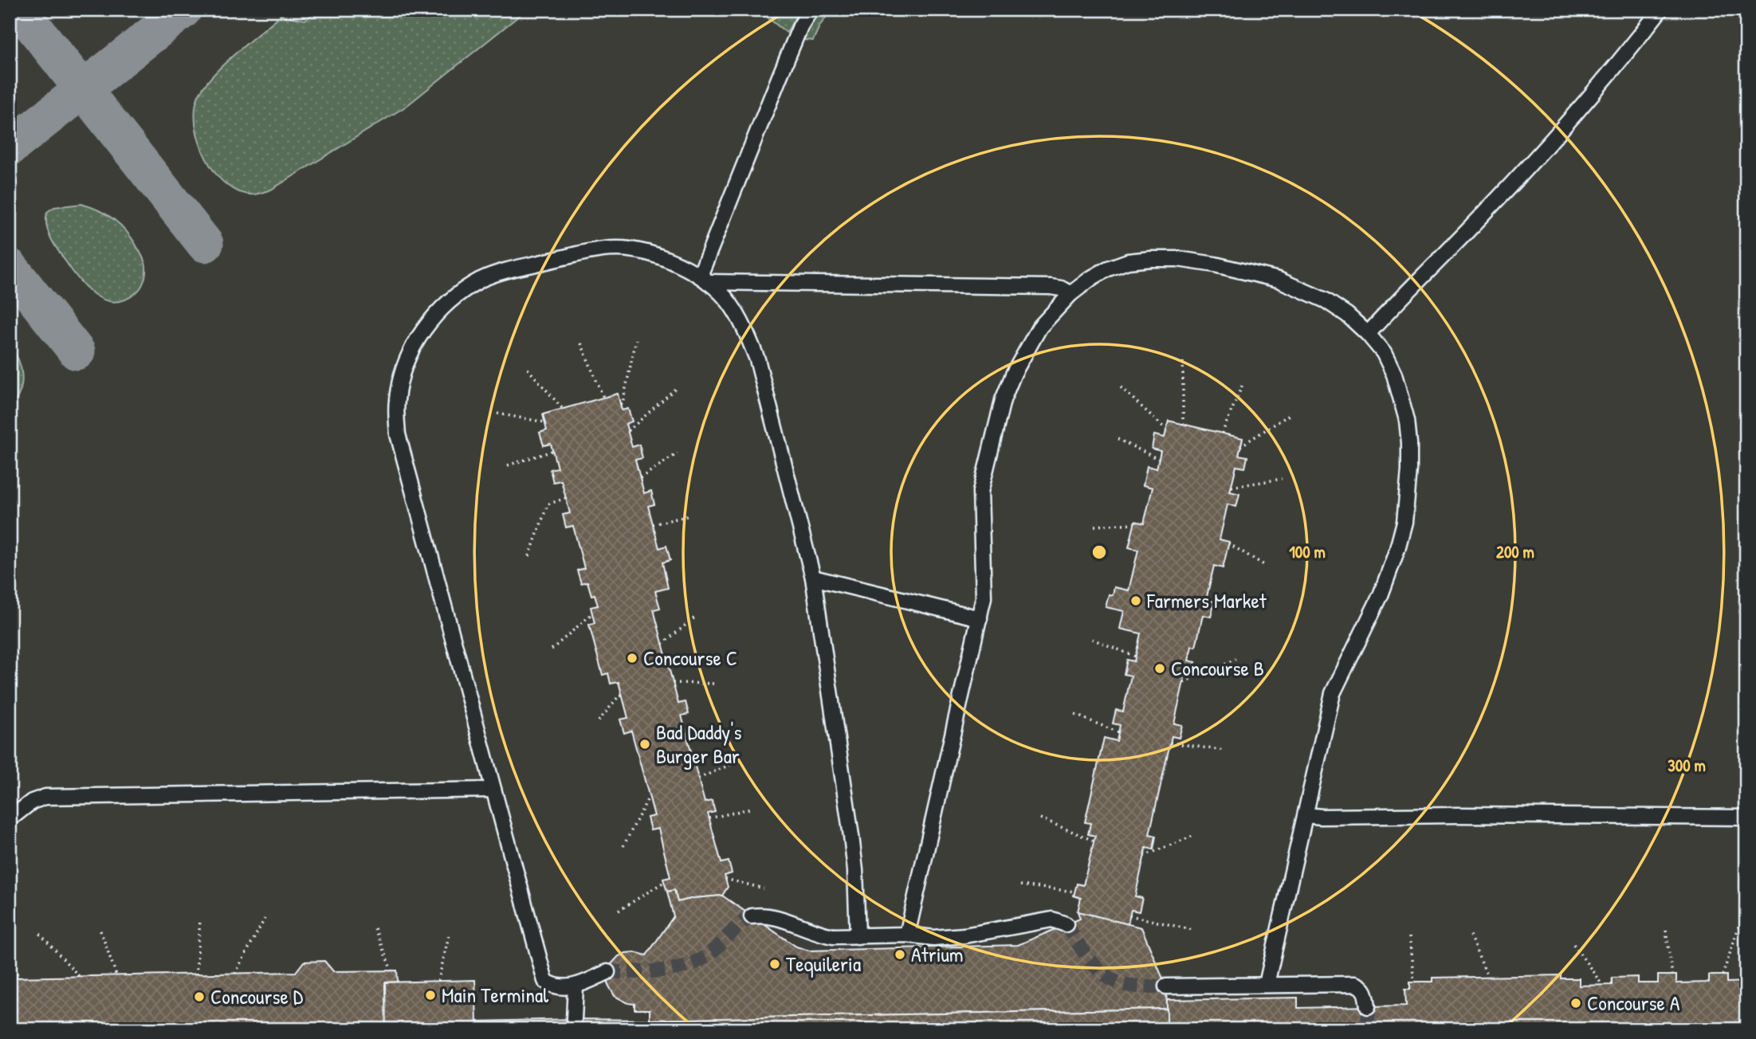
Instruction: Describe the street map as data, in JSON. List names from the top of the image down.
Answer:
{
  "places": [
    "Farmers Market",
    "Concourse C",
    "Concourse B",
    "Bad Daddy's Burger Bar",
    "Atrium",
    "Tequileria",
    "Main Terminal",
    "Concourse D",
    "Concourse A"
  ],
  "rings": ["100 m", "200 m", "300 m"]
}
